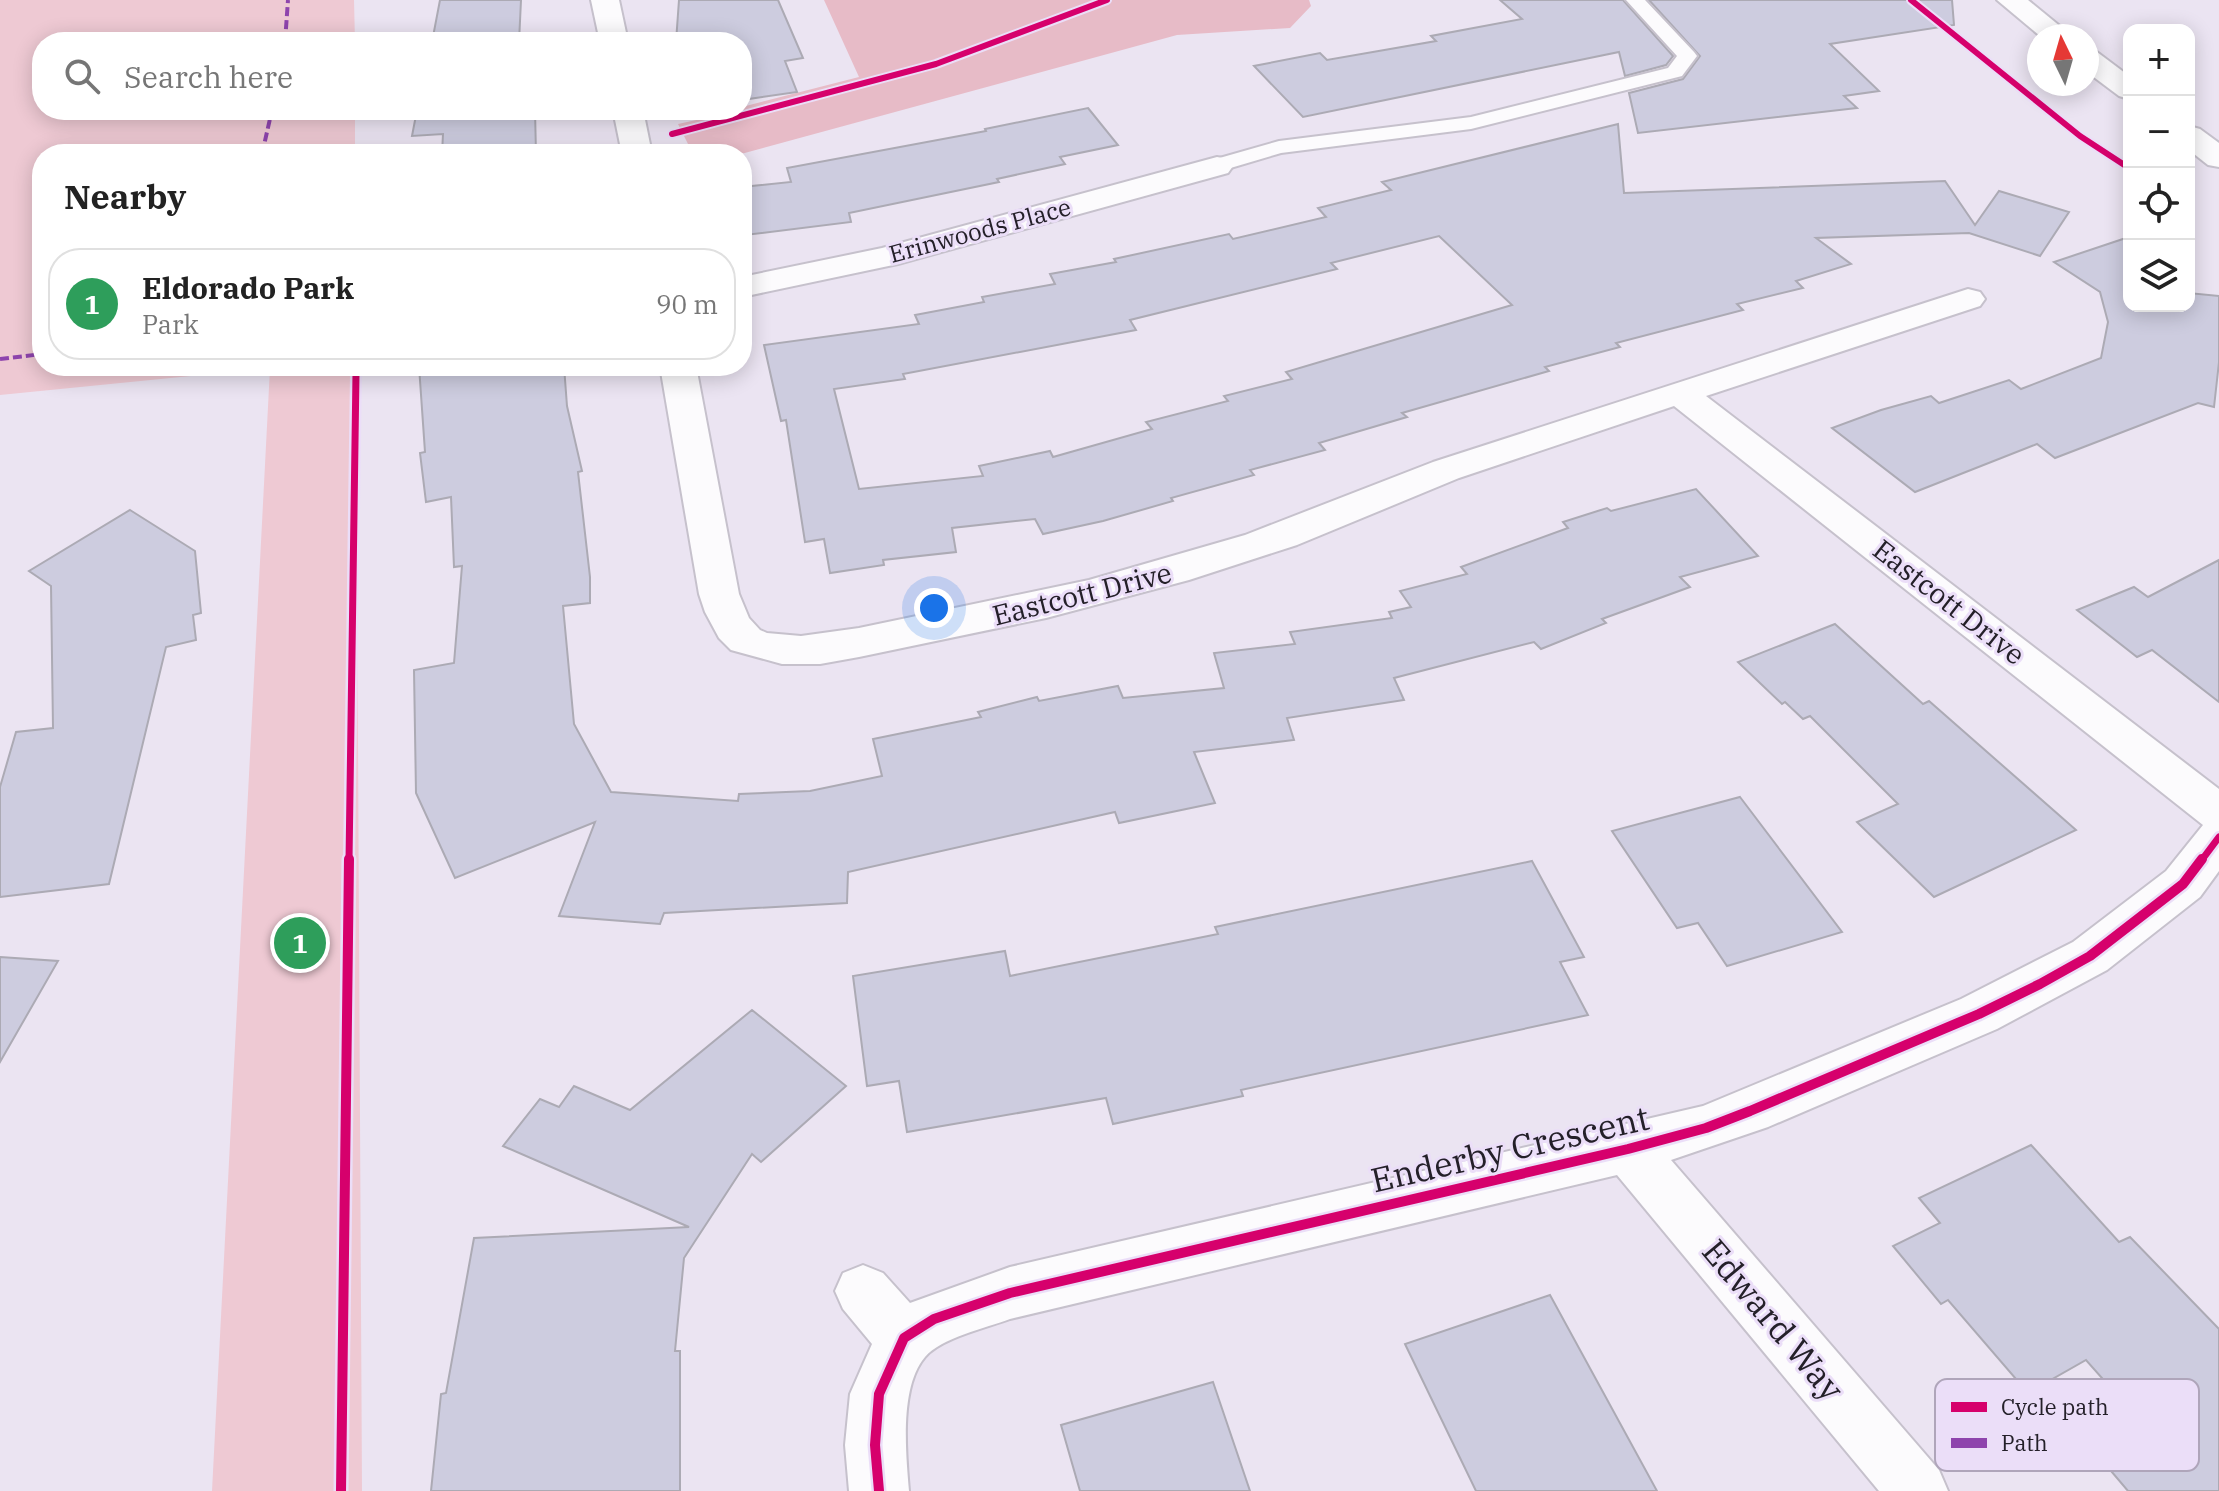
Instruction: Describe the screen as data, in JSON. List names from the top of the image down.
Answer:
{
  "streets": {
    "street": [
      "Erinwoods Place",
      "Eastcott Drive",
      "Enderby Crescent",
      "Edward Way"
    ]
  },
  "crossings": [
    ["Enderby Crescent", "Edward Way"]
  ],
  "legend": ["Cycle path", "Path"],
  "north": "top",
  "page": {
    "map_buttons": ["+", "−"],
    "search": "Search here",
    "heading": "Nearby",
    "list": [
      {
        "mark": "1",
        "name": "Eldorado Park",
        "note": "Park",
        "value": "90 m"
      }
    ],
    "pins": "1"
  }
}
